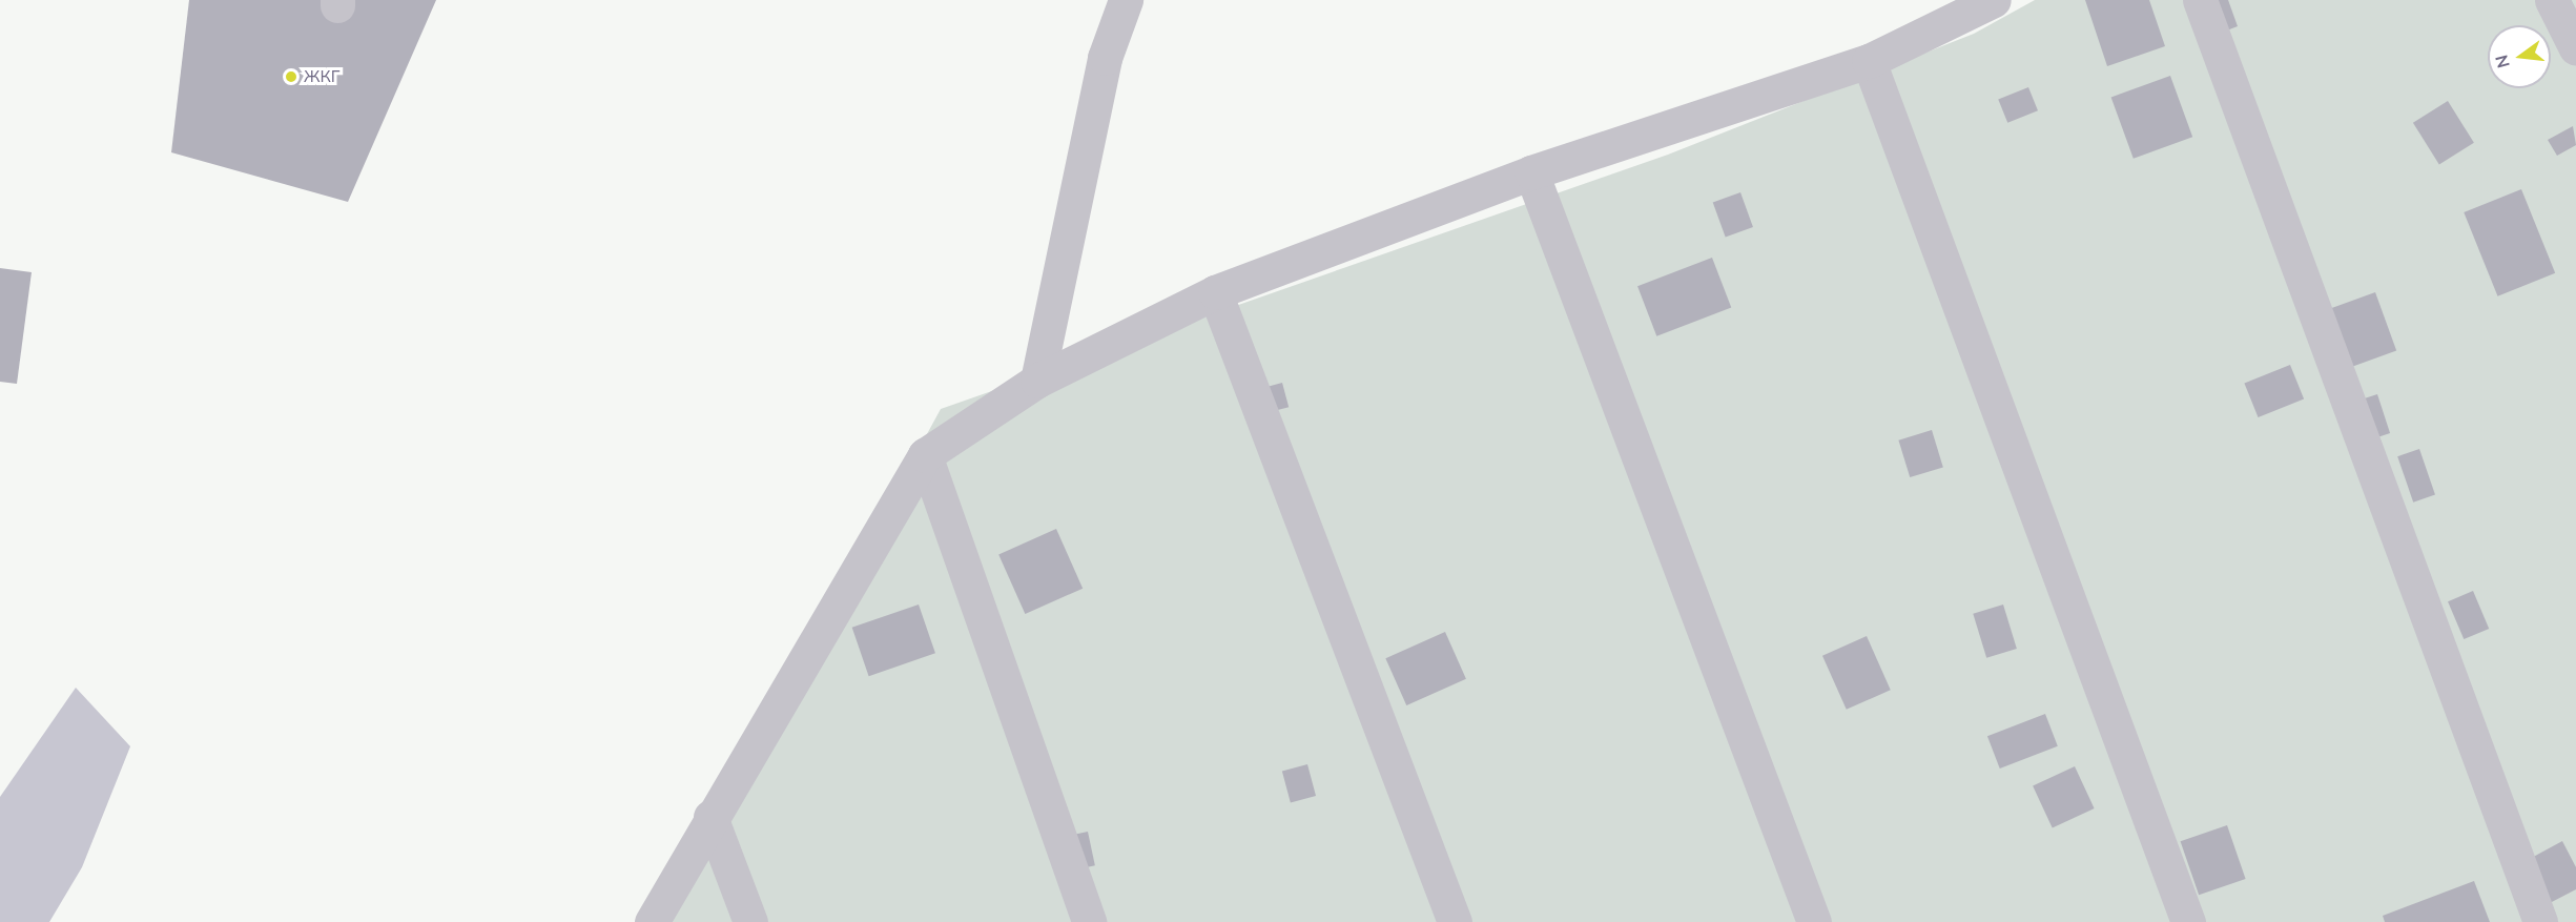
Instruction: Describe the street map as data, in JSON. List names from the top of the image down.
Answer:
{
  "places": ["ЖКГ"],
  "north": "left"
}
